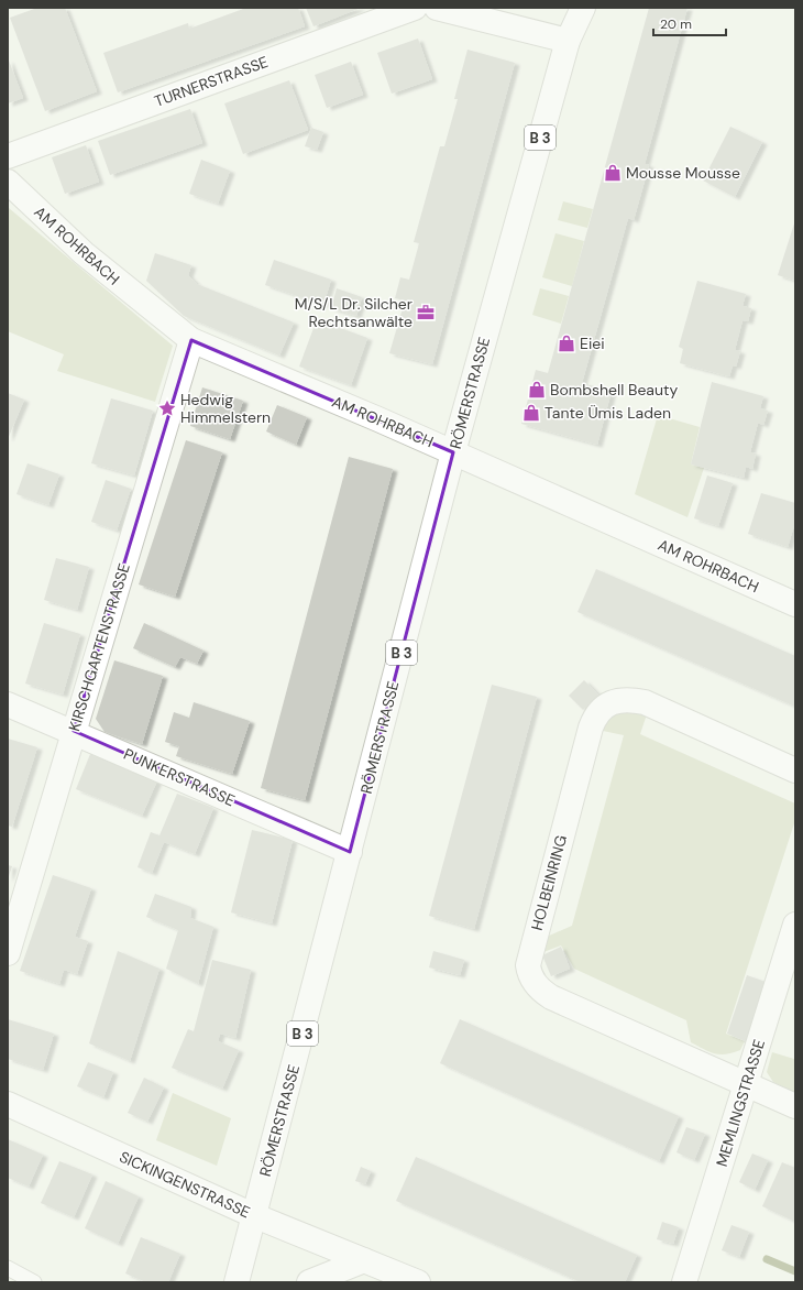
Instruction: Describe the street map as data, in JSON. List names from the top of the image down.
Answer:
{
  "streets": {
    "street": [
      "TURNERSTRASSE",
      "B 3",
      "AM ROHRBACH",
      "RÖMERSTRASSE",
      "KIRSCHGARTENSTRASSE",
      "PUNKERSTRASSE",
      "HOLBEINRING",
      "MEMLINGSTRASSE",
      "SICKINGENSTRASSE"
    ]
  },
  "crossings": [
    ["AM ROHRBACH", "RÖMERSTRASSE"],
    ["AM ROHRBACH", "KIRSCHGARTENSTRASSE"],
    ["RÖMERSTRASSE", "PUNKERSTRASSE"],
    ["RÖMERSTRASSE", "SICKINGENSTRASSE"],
    ["KIRSCHGARTENSTRASSE", "PUNKERSTRASSE"],
    ["HOLBEINRING", "MEMLINGSTRASSE"]
  ],
  "places": {
    "shop": [
      "Mousse Mousse",
      "Eiei",
      "Bombshell Beauty",
      "Tante Ümis Laden"
    ],
    "office": ["M/S/L Dr. Silcher Rechtsanwälte"],
    "place": ["Hedwig Himmelstern"]
  },
  "scale_bar": "20 m"
}
